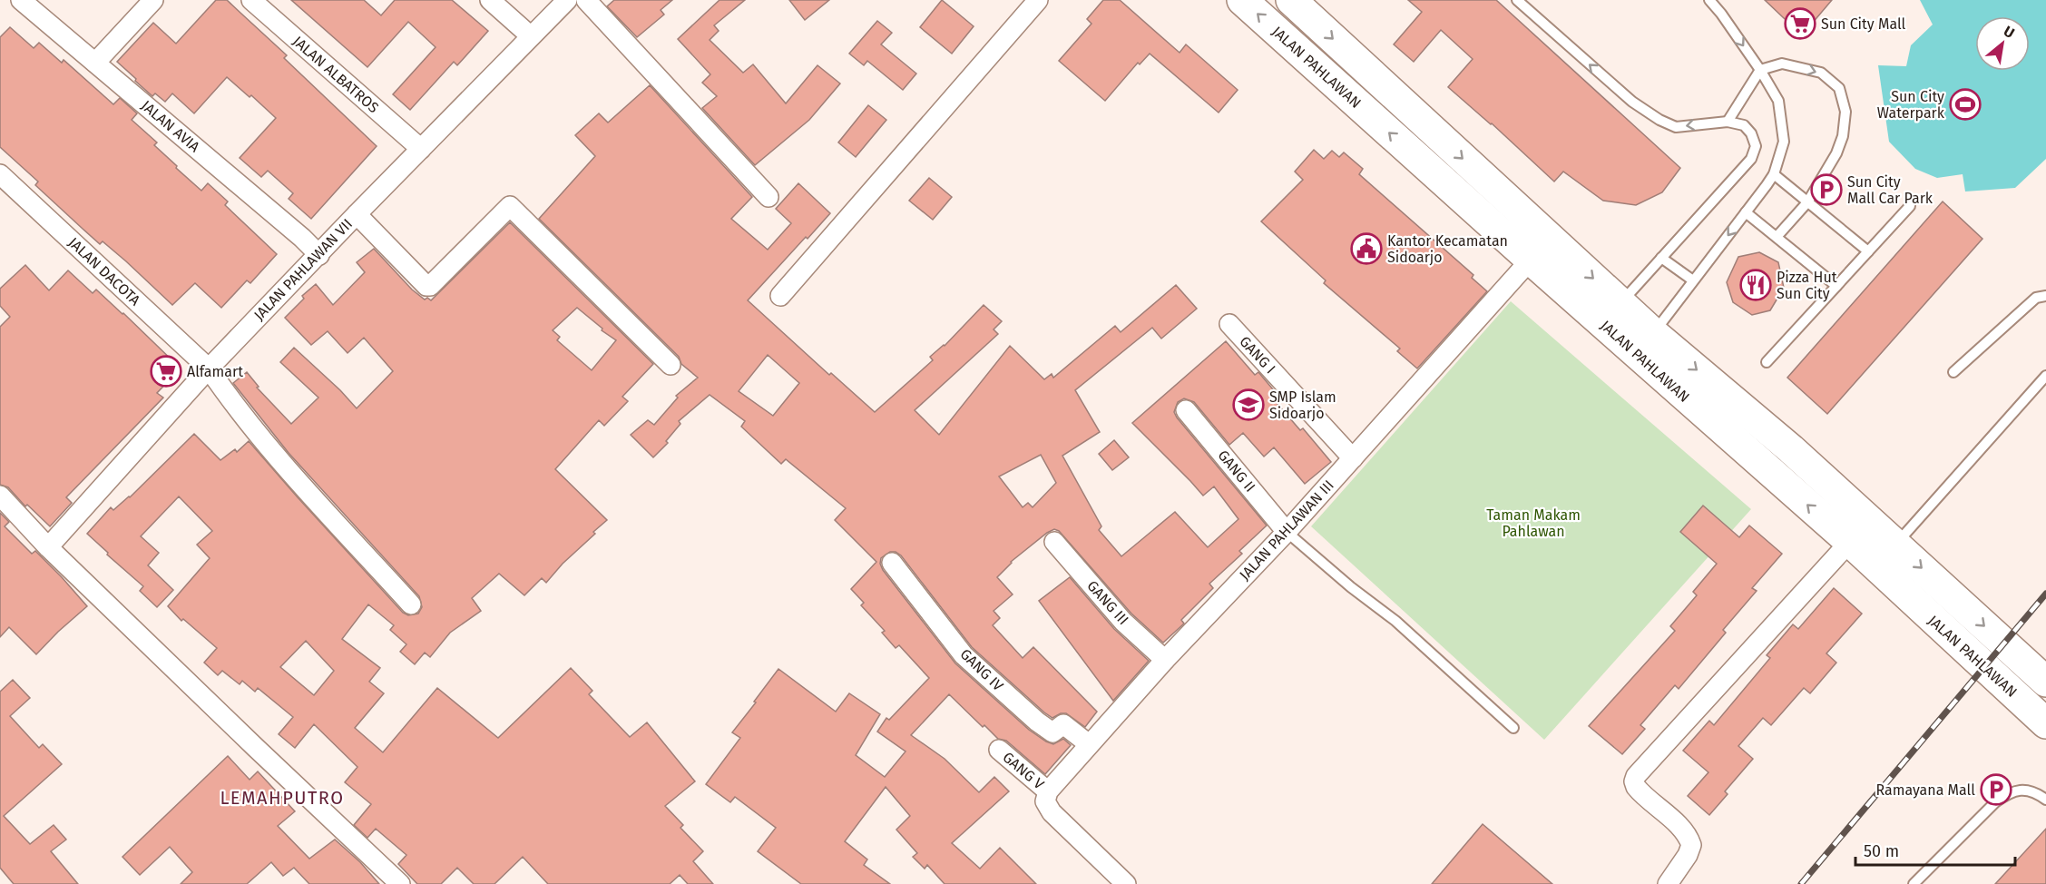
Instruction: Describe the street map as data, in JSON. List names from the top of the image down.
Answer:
{
  "streets": {
    "main road": ["JALAN PAHLAWAN"],
    "street": [
      "JALAN ALBATROS",
      "JALAN AVIA",
      "JALAN PAHLAWAN VII",
      "JALAN DACOTA",
      "GANG I",
      "GANG II",
      "JALAN PAHLAWAN III",
      "GANG III",
      "GANG IV",
      "GANG V"
    ]
  },
  "crossings": [
    ["JALAN PAHLAWAN", "JALAN PAHLAWAN III"],
    ["JALAN ALBATROS", "JALAN PAHLAWAN VII"],
    ["JALAN AVIA", "JALAN PAHLAWAN VII"],
    ["JALAN PAHLAWAN VII", "JALAN DACOTA"],
    ["GANG I", "JALAN PAHLAWAN III"],
    ["GANG II", "JALAN PAHLAWAN III"],
    ["JALAN PAHLAWAN III", "GANG III"],
    ["JALAN PAHLAWAN III", "GANG IV"],
    ["JALAN PAHLAWAN III", "GANG V"]
  ],
  "districts": ["LEMAHPUTRO"],
  "parks": ["Taman Makam Pahlawan"],
  "places": {
    "supermarket": ["Sun City Mall", "Alfamart"],
    "sports": ["Sun City Waterpark"],
    "parking": ["Sun City Mall Car Park", "Ramayana Mall"],
    "public building": ["Kantor Kecamatan Sidoarjo"],
    "restaurant": ["Pizza Hut Sun City"],
    "school or university": ["SMP Islam Sidoarjo"]
  },
  "scale_bar": "50 m",
  "north": "top right"
}
